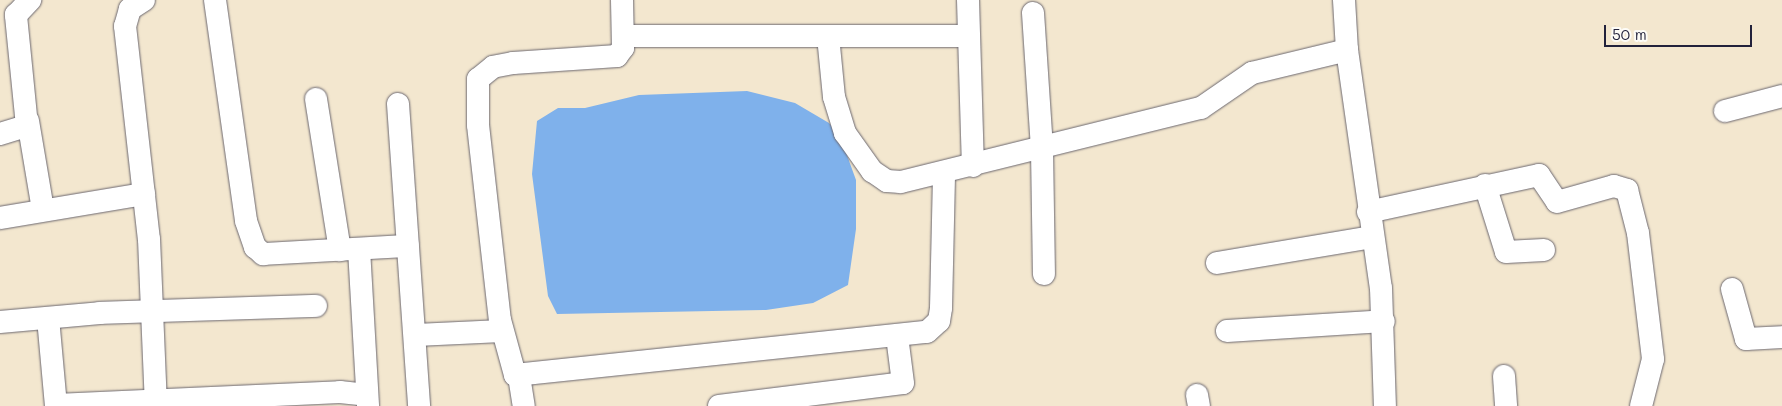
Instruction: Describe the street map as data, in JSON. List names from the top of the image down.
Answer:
{
  "scale_bar": "50 m"
}
